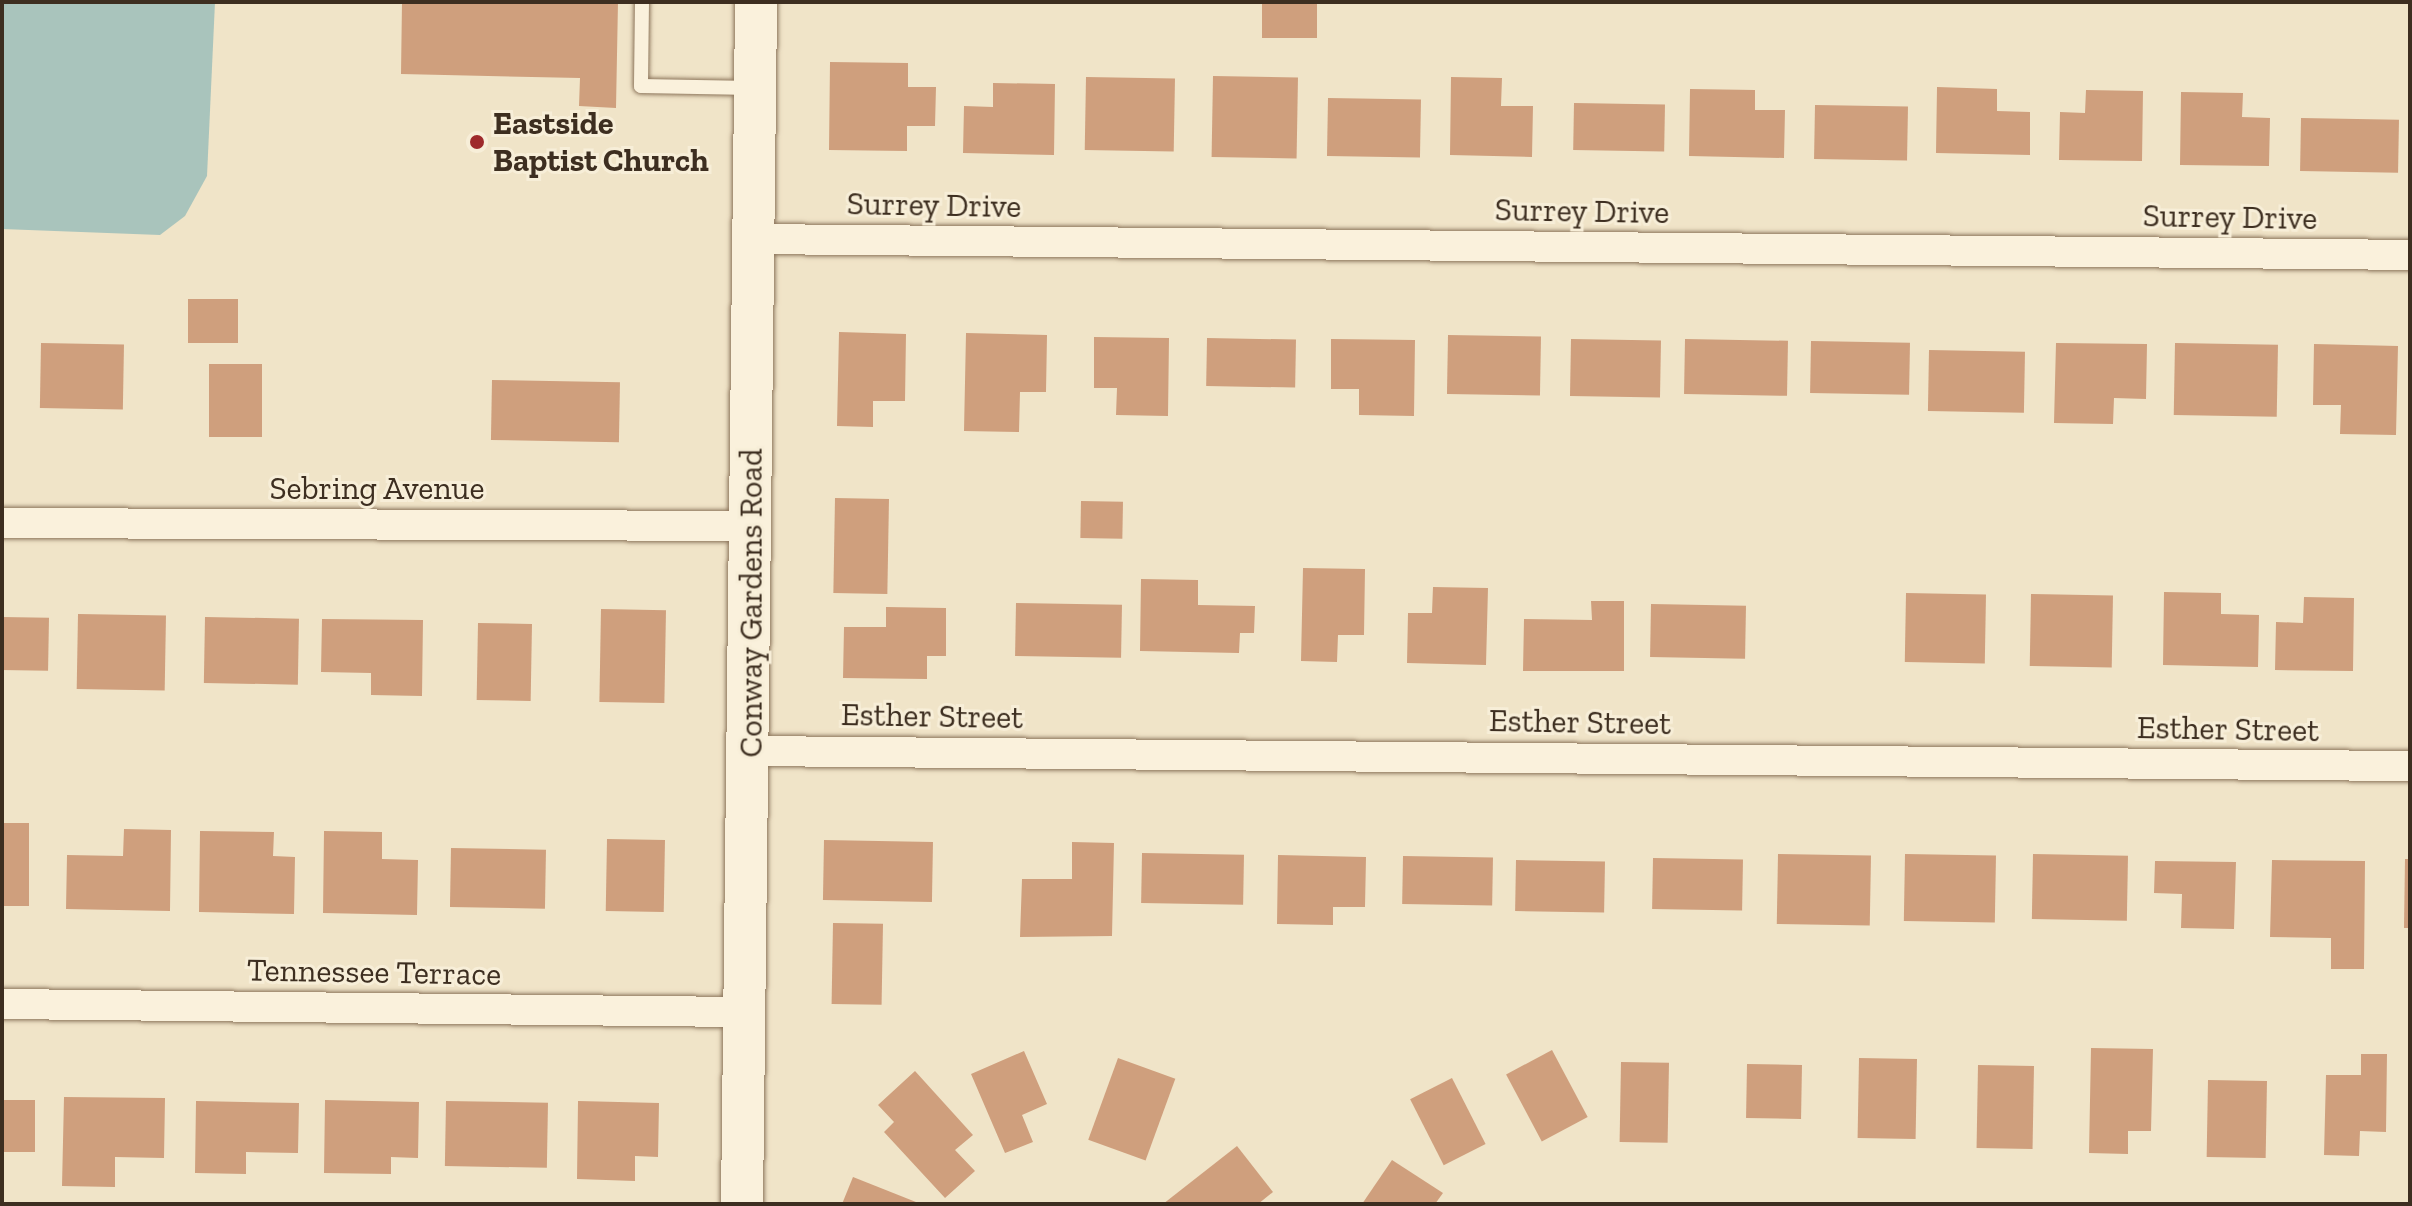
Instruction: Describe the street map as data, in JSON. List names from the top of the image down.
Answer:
{
  "streets": {
    "street": [
      "Surrey Drive",
      "Sebring Avenue",
      "Conway Gardens Road",
      "Esther Street",
      "Tennessee Terrace"
    ]
  },
  "crossings": [
    ["Surrey Drive", "Conway Gardens Road"],
    ["Sebring Avenue", "Conway Gardens Road"],
    ["Conway Gardens Road", "Esther Street"],
    ["Conway Gardens Road", "Tennessee Terrace"]
  ],
  "places": ["Eastside Baptist Church"]
}
